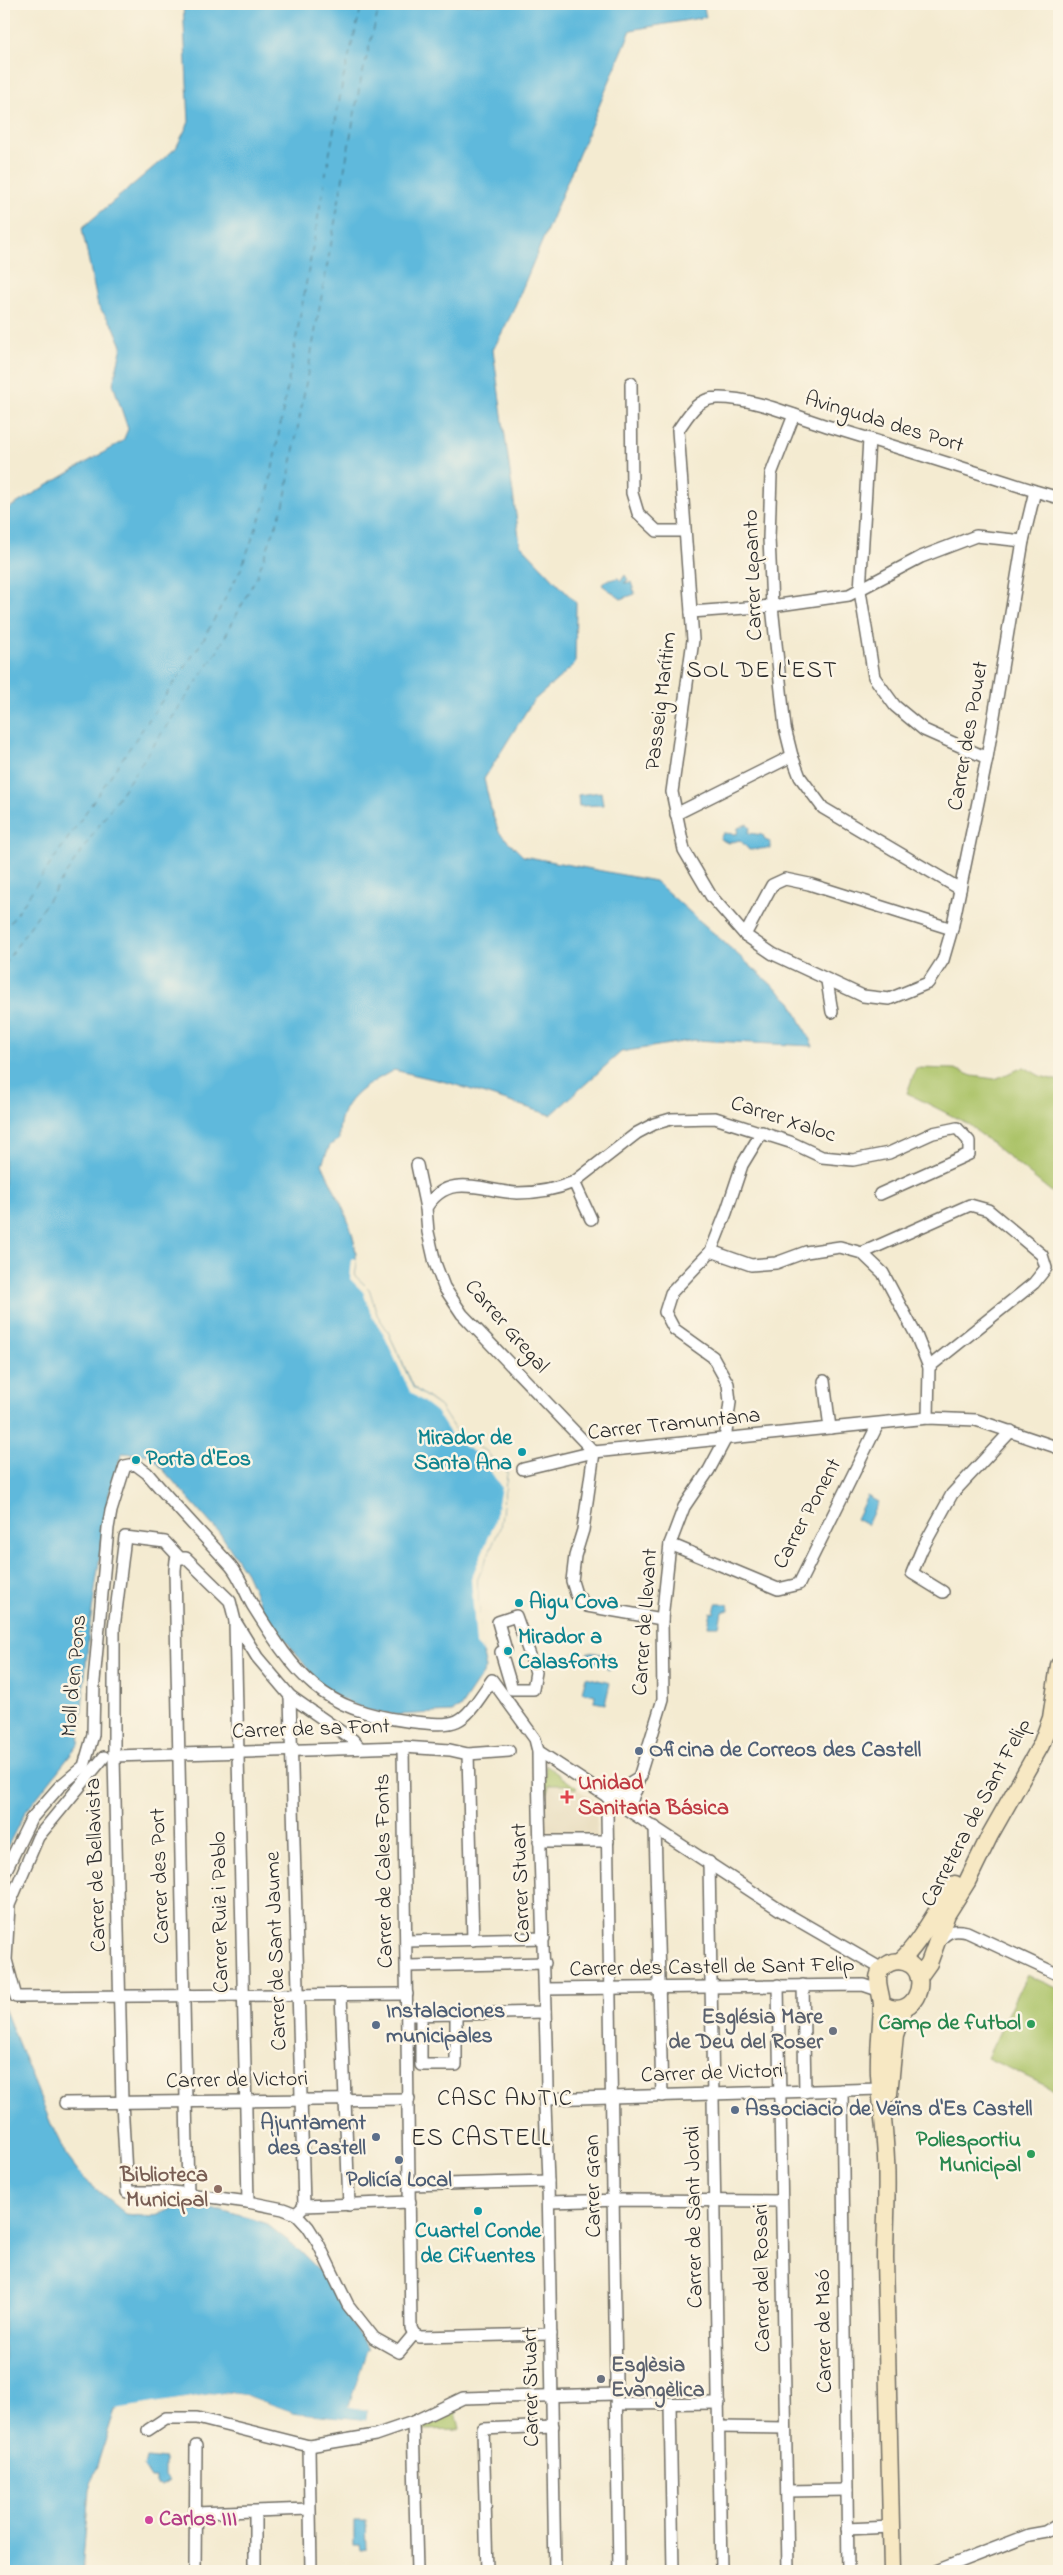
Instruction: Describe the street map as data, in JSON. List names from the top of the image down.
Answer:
{
  "streets": {
    "main road": ["Carretera de Sant Felip"],
    "street": [
      "Avinguda des Port",
      "Carrer Lepanto",
      "Passeig Marítim",
      "Carrer des Pouet",
      "Carrer Xaloc",
      "Carrer Gregal",
      "Carrer Tramuntana",
      "Carrer Ponent",
      "Carrer de Llevant",
      "Moll d'en Pons",
      "Carrer de sa Font",
      "Carrer de Bellavista",
      "Carrer de Cales Fonts",
      "Carrer des Port",
      "Carrer Stuart",
      "Carrer Ruiz i Pablo",
      "Carrer de Sant Jaume",
      "Carrer des Castell de Sant Felip",
      "Carrer de Victori",
      "Carrer Gran",
      "Carrer de Sant Jordi",
      "Carrer del Rosari",
      "Carrer de Maó"
    ]
  },
  "crossings": [
    ["Avinguda des Port", "Carrer Lepanto"],
    ["Avinguda des Port", "Passeig Marítim"],
    ["Avinguda des Port", "Carrer des Pouet"],
    ["Carrer Lepanto", "Carrer des Pouet"],
    ["Passeig Marítim", "Carrer des Pouet"],
    ["Carrer Xaloc", "Carrer Gregal"],
    ["Carrer Xaloc", "Carrer de Llevant"],
    ["Carrer Gregal", "Carrer Tramuntana"],
    ["Carrer Tramuntana", "Carrer Ponent"],
    ["Carrer Tramuntana", "Carrer de Llevant"],
    ["Carrer Ponent", "Carrer de Llevant"],
    ["Moll d'en Pons", "Carrer Stuart"],
    ["Carrer de sa Font", "Carrer de Bellavista"],
    ["Carrer de sa Font", "Carrer de Cales Fonts"],
    ["Carrer de sa Font", "Carrer des Port"],
    ["Carrer de sa Font", "Carrer Ruiz i Pablo"],
    ["Carrer de sa Font", "Carrer de Sant Jaume"],
    ["Carretera de Sant Felip", "Carrer des Castell de Sant Felip"],
    ["Carrer de Bellavista", "Carrer des Port"],
    ["Carrer de Bellavista", "Carrer de Victori"],
    ["Carrer de Cales Fonts", "Carrer de Victori"],
    ["Carrer des Port", "Carrer de Victori"],
    ["Carrer Stuart", "Carrer des Castell de Sant Felip"],
    ["Carrer Stuart", "Carrer de Victori"],
    ["Carrer Ruiz i Pablo", "Carrer de Victori"],
    ["Carrer de Sant Jaume", "Carrer de Victori"],
    ["Carrer des Castell de Sant Felip", "Carrer Gran"],
    ["Carrer des Castell de Sant Felip", "Carrer de Sant Jordi"],
    ["Carrer des Castell de Sant Felip", "Carrer del Rosari"],
    ["Carrer de Victori", "Carrer Gran"],
    ["Carrer de Victori", "Carrer de Sant Jordi"],
    ["Carrer de Victori", "Carrer del Rosari"],
    ["Carrer de Victori", "Carrer de Maó"]
  ],
  "districts": ["SOL DE L'EST", "CASC ANTIC", "ES CASTELL"],
  "places": {
    "other": [
      "Mirador de Santa Ana",
      "Porta d'Eos",
      "Aigu Cova",
      "Mirador a Calasfonts",
      "Oficina de Correos des Castell",
      "Camp de futbol",
      "Instalaciones municipales",
      "Església Mare de Deu del Roser",
      "Associacio de Veïns d'Es Castell",
      "Ajuntament des Castell",
      "Poliesportiu Municipal",
      "Policía Local",
      "Biblioteca Municipal",
      "Cuartel Conde de Cifuentes",
      "Esglèsia Evangèlica",
      "Carlos III"
    ],
    "health": ["Unidad Sanitaria Básica"]
  }
}
